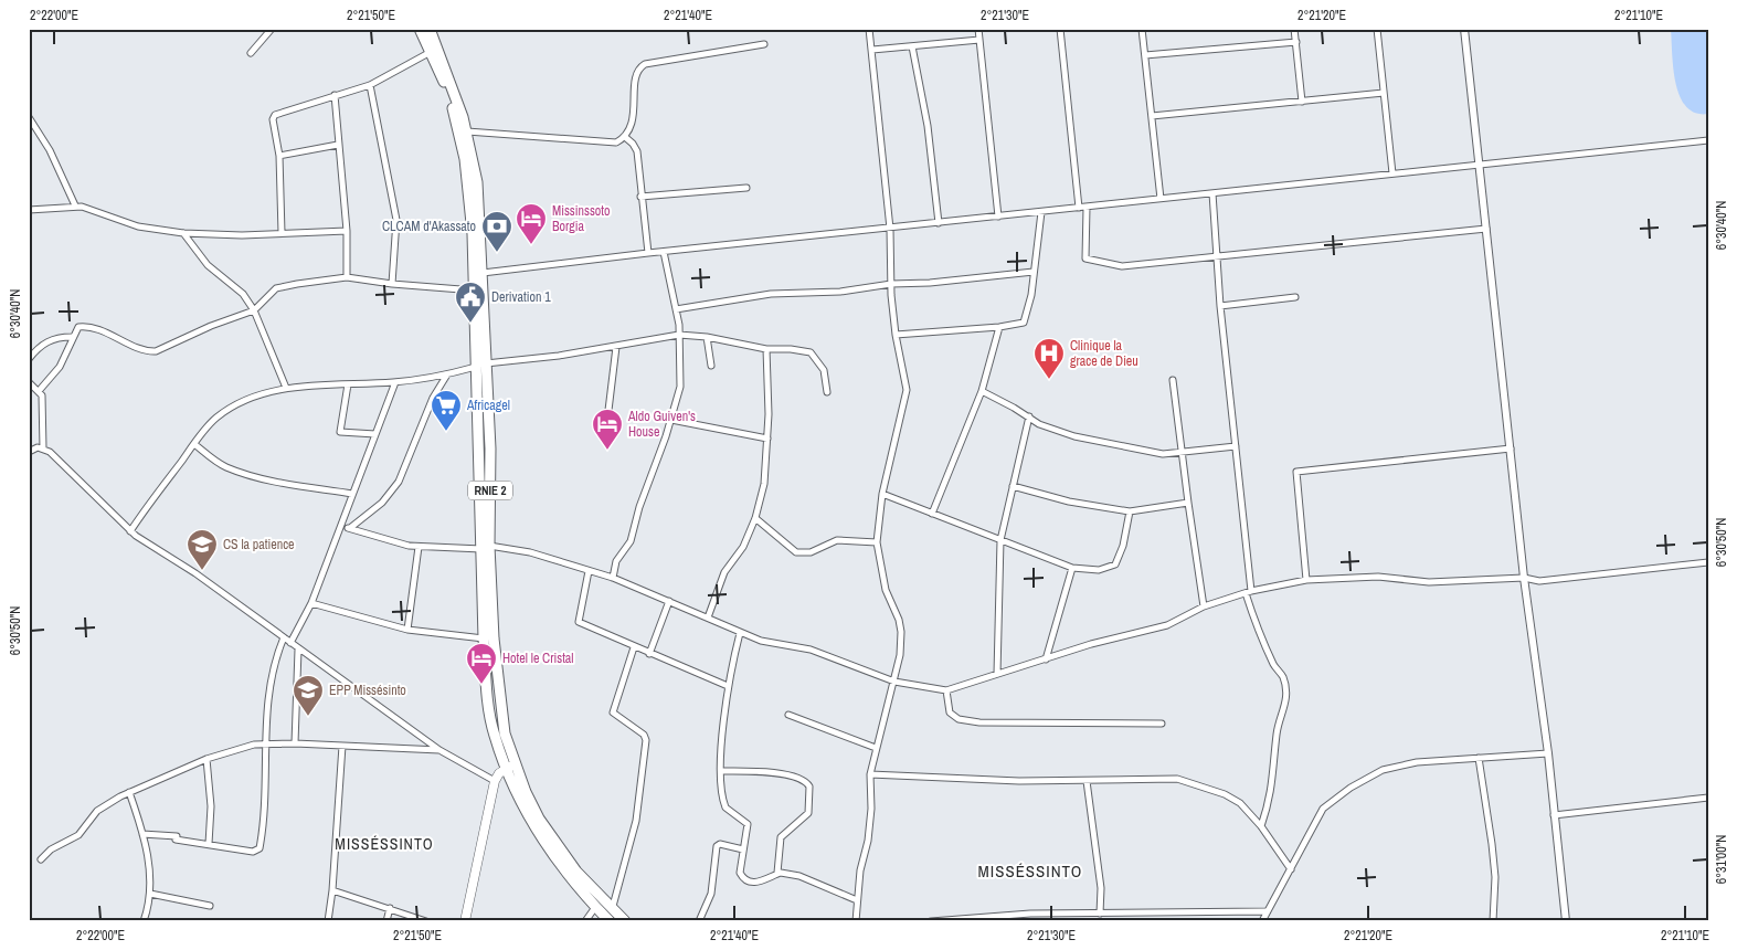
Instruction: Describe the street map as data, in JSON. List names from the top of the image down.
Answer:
{
  "streets": {
    "highway": ["RNIE 2"]
  },
  "districts": ["MISSÉSSINTO", "MISSÉSSINTO"],
  "places": {
    "hotel": ["Missinssoto Borgia", "Aldo Guiven's House", "Hotel le Cristal"],
    "bank": ["CLCAM d'Akassato"],
    "public building": ["Derivation 1"],
    "hospital": ["Clinique la grace de Dieu"],
    "supermarket": ["Africagel"],
    "school or university": ["CS la patience", "EPP Missésinto"]
  },
  "coordinates": [
    "2°22'00\"E",
    "2°21'50\"E",
    "2°21'40\"E",
    "2°21'30\"E",
    "2°21'20\"E",
    "2°21'10\"E",
    "6°30'40\"N",
    "6°30'50\"N",
    "6°31'00\"N"
  ]
}
